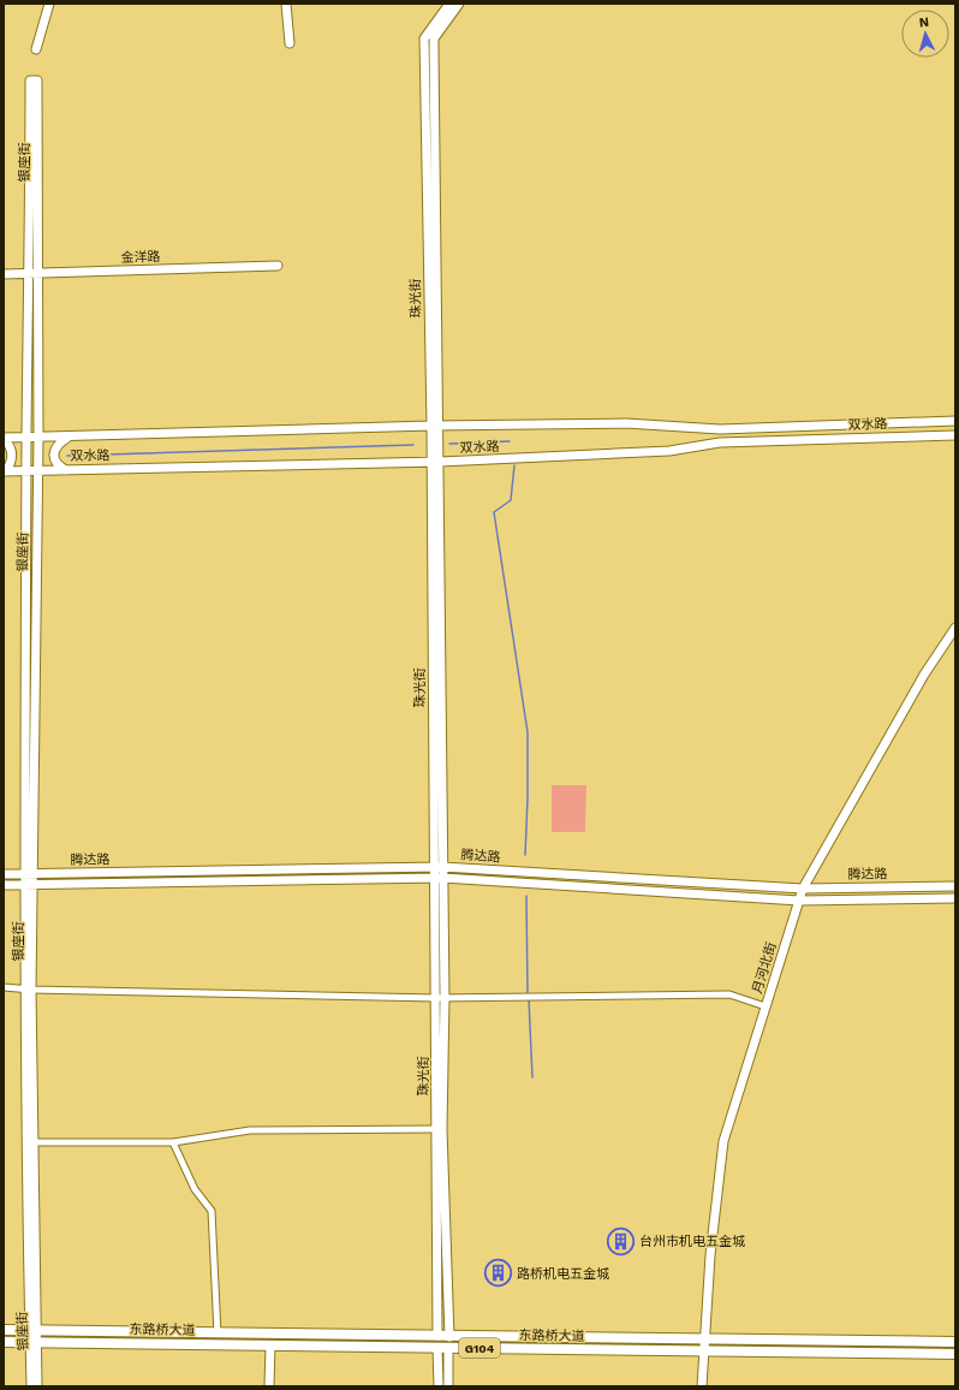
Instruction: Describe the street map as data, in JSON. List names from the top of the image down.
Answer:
{
  "streets": {
    "main road": [
      "银座街",
      "金洋路",
      "珠光街",
      "双水路",
      "腾达路",
      "月河北街",
      "东路桥大道",
      "G104"
    ]
  },
  "crossings": [
    ["银座街", "金洋路"],
    ["银座街", "双水路"],
    ["银座街", "腾达路"],
    ["银座街", "东路桥大道"],
    ["珠光街", "双水路"],
    ["珠光街", "腾达路"],
    ["珠光街", "东路桥大道"],
    ["腾达路", "月河北街"],
    ["月河北街", "东路桥大道"]
  ],
  "places": {
    "building": ["台州市机电五金城", "路桥机电五金城"]
  },
  "north": "top"
}
